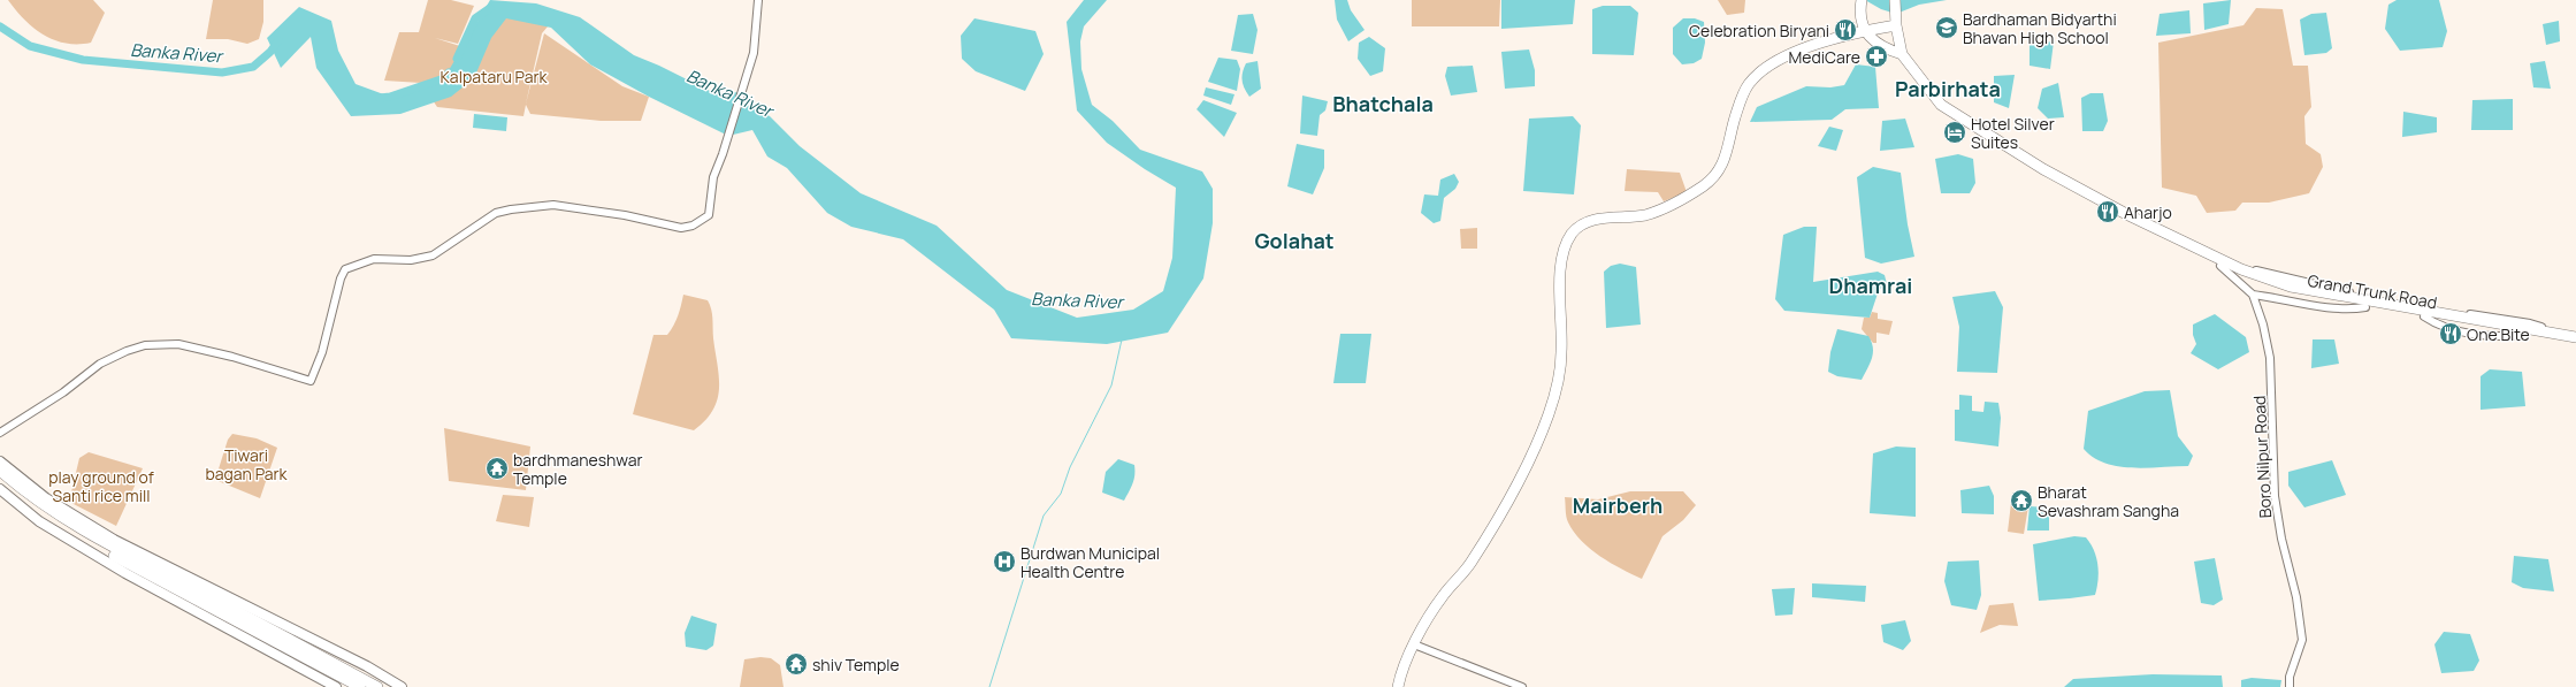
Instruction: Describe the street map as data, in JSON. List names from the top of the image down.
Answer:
{
  "streets": {
    "highway": ["Grand Trunk Road"],
    "street": ["Boro Nilpur Road"]
  },
  "crossings": [
    ["Grand Trunk Road", "Boro Nilpur Road"]
  ],
  "districts": [
    "Parbirhata",
    "Bhatchala",
    "Golahat",
    "Dhamrai",
    "Mairberh"
  ],
  "water": ["Banka River"],
  "parks": ["Kalpataru Park", "Tiwari bagan Park", "play ground of Santi rice mill"],
  "places": {
    "school or university": ["Bardhaman Bidyarthi Bhavan High School"],
    "restaurant": ["Celebration Biryani", "Aharjo", "One Bite"],
    "pharmacy": ["MediCare"],
    "hotel": ["Hotel Silver Suites"],
    "temple": ["bardhmaneshwar Temple", "Bharat Sevashram Sangha", "shiv Temple"],
    "hospital": ["Burdwan Municipal Health Centre"]
  }
}
